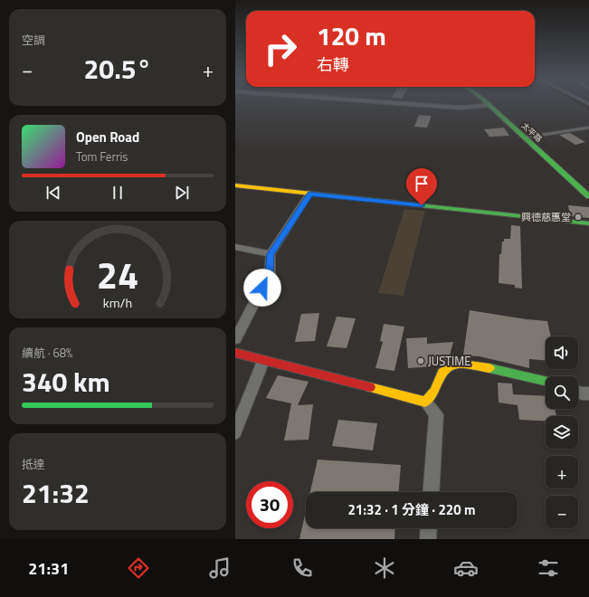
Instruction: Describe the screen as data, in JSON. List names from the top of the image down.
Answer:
{
  "streets": {
    "street": ["太平路"]
  },
  "places": ["興德慈惠堂", "JUSTIME"],
  "page": {
    "tile": [
      "空調",
      ["續航 · 68%", "340 km"],
      ["抵達", "21:32"]
    ],
    "turn": ["120 m", "右轉"],
    "heat": ["−", "20.5°", "+"],
    "song": ["Open Road", "Tom Ferris"],
    "map_buttons": ["+", "−"],
    "limit": "30",
    "trip": "21:32 · 1 分鐘 · 220 m",
    "tabs": "21:31",
    "gauge": ["24", "km/h"]
  }
}
